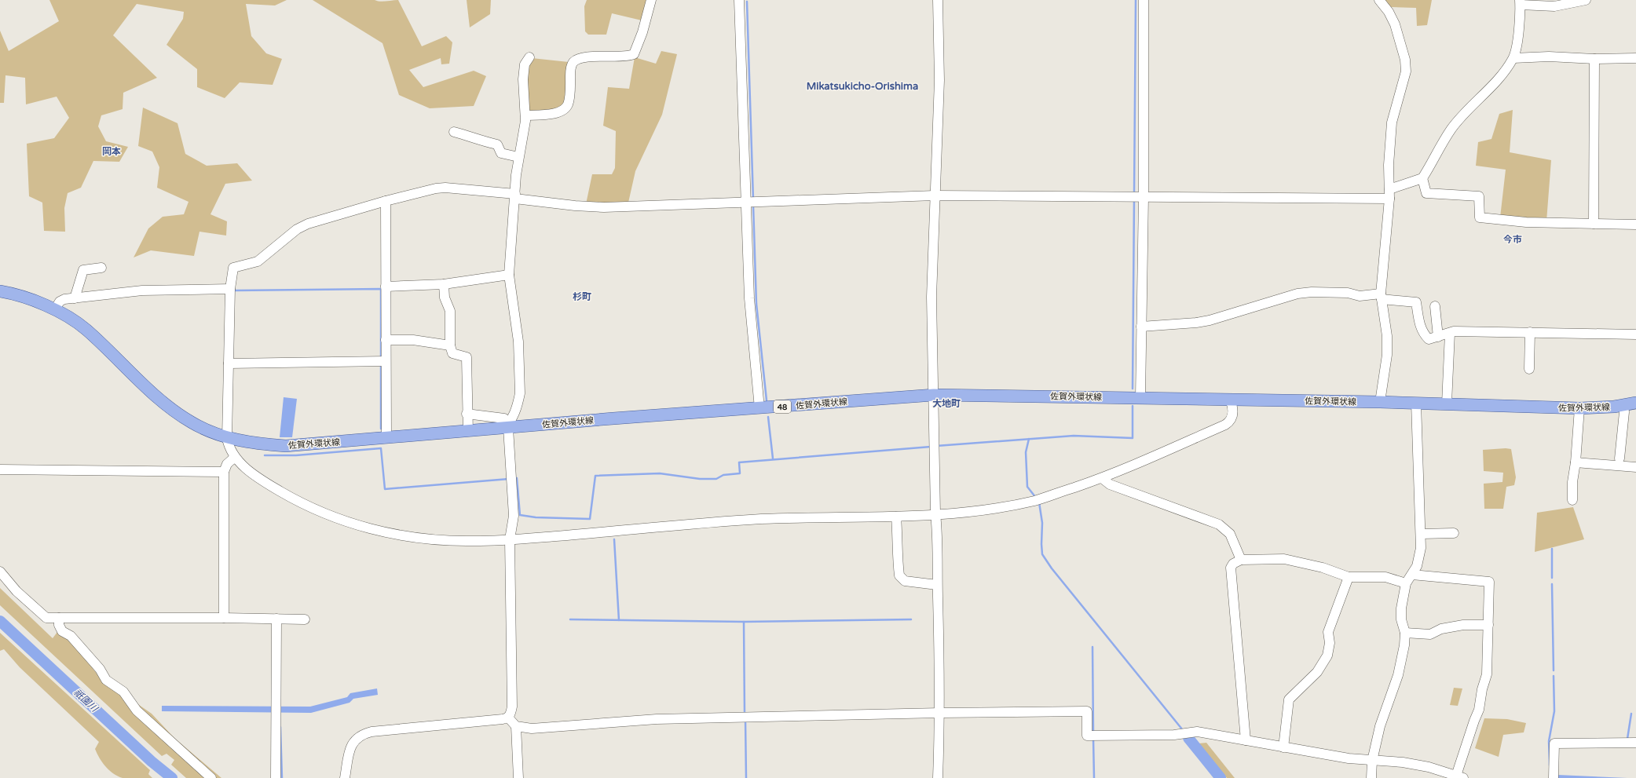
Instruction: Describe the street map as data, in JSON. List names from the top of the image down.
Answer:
{
  "streets": {
    "main road": ["佐賀外環状線", "48"]
  },
  "districts": [
    "Mikatsukicho-Orishima",
    "岡本",
    "今市",
    "杉町",
    "大地町"
  ],
  "water": ["祇園川"]
}
